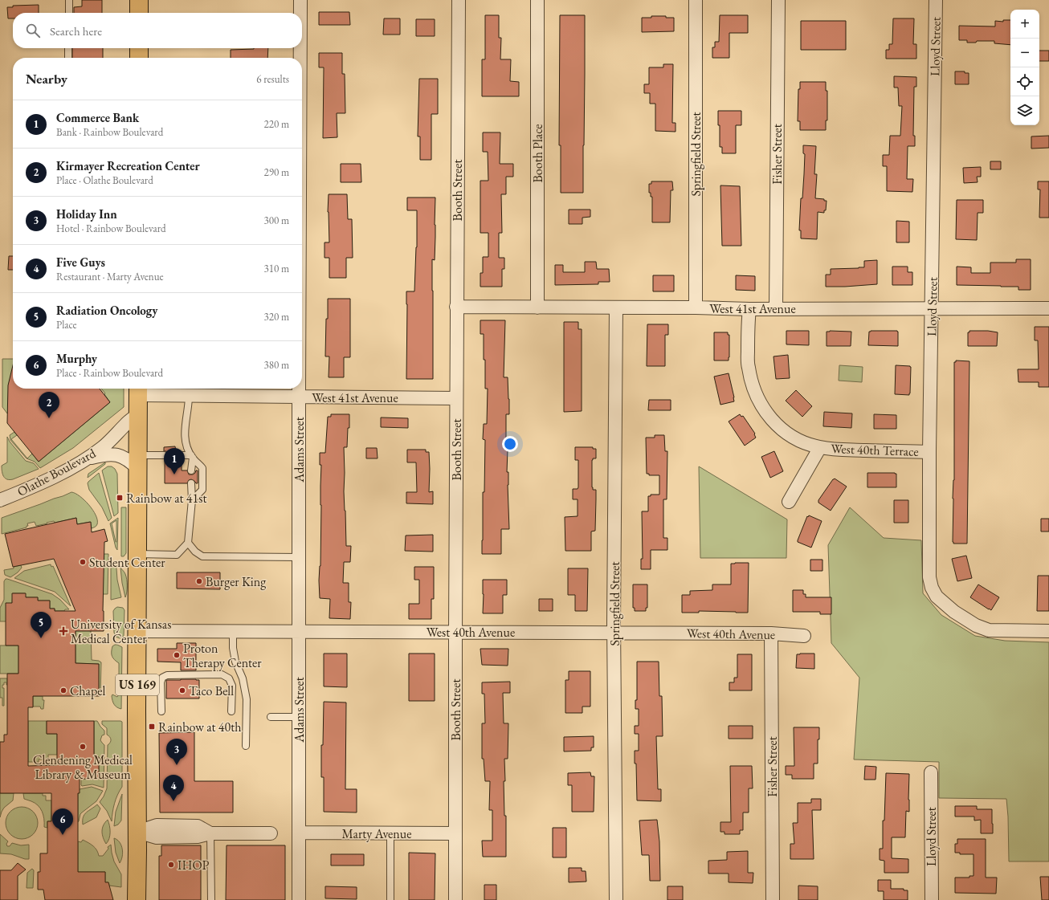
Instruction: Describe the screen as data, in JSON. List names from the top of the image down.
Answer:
{
  "streets": {
    "main road": ["US 169"],
    "street": [
      "Lloyd Street",
      "Booth Place",
      "Springfield Street",
      "Fisher Street",
      "Booth Street",
      "West 41st Avenue",
      "Adams Street",
      "West 40th Terrace",
      "Olathe Boulevard",
      "West 40th Avenue",
      "Marty Avenue"
    ]
  },
  "crossings": [
    ["Lloyd Street", "West 41st Avenue"],
    ["Lloyd Street", "West 40th Terrace"],
    ["Booth Place", "West 41st Avenue"],
    ["Springfield Street", "West 41st Avenue"],
    ["Springfield Street", "West 40th Avenue"],
    ["Fisher Street", "West 41st Avenue"],
    ["Fisher Street", "West 40th Avenue"],
    ["Booth Street", "West 41st Avenue"],
    ["Booth Street", "West 40th Avenue"],
    ["Booth Street", "Marty Avenue"],
    ["West 41st Avenue", "Adams Street"],
    ["West 41st Avenue", "US 169"],
    ["Adams Street", "West 40th Avenue"],
    ["Adams Street", "Marty Avenue"],
    ["Olathe Boulevard", "US 169"],
    ["West 40th Avenue", "US 169"]
  ],
  "places": {
    "transit": ["Rainbow at 41st", "Rainbow at 40th"],
    "other": [
      "Student Center",
      "Burger King",
      "Proton Therapy Center",
      "Chapel",
      "Taco Bell",
      "Clendening Medical Library & Museum",
      "IHOP"
    ],
    "health": ["University of Kansas Medical Center"]
  },
  "page": {
    "map_buttons": ["+", "−"],
    "search": "Search here",
    "heading": ["Nearby", "6 results"],
    "list": [
      {
        "mark": "1",
        "name": "Commerce Bank",
        "note": "Bank · Rainbow Boulevard",
        "value": "220 m"
      },
      {
        "mark": "2",
        "name": "Kirmayer Recreation Center",
        "note": "Place · Olathe Boulevard",
        "value": "290 m"
      },
      {
        "mark": "3",
        "name": "Holiday Inn",
        "note": "Hotel · Rainbow Boulevard",
        "value": "300 m"
      },
      {
        "mark": "4",
        "name": "Five Guys",
        "note": "Restaurant · Marty Avenue",
        "value": "310 m"
      },
      {
        "mark": "5",
        "name": "Radiation Oncology",
        "note": "Place",
        "value": "320 m"
      },
      {
        "mark": "6",
        "name": "Murphy",
        "note": "Place · Rainbow Boulevard",
        "value": "380 m"
      }
    ],
    "pins": [
      "2",
      "1",
      "5",
      "3",
      "4",
      "6"
    ]
  }
}
